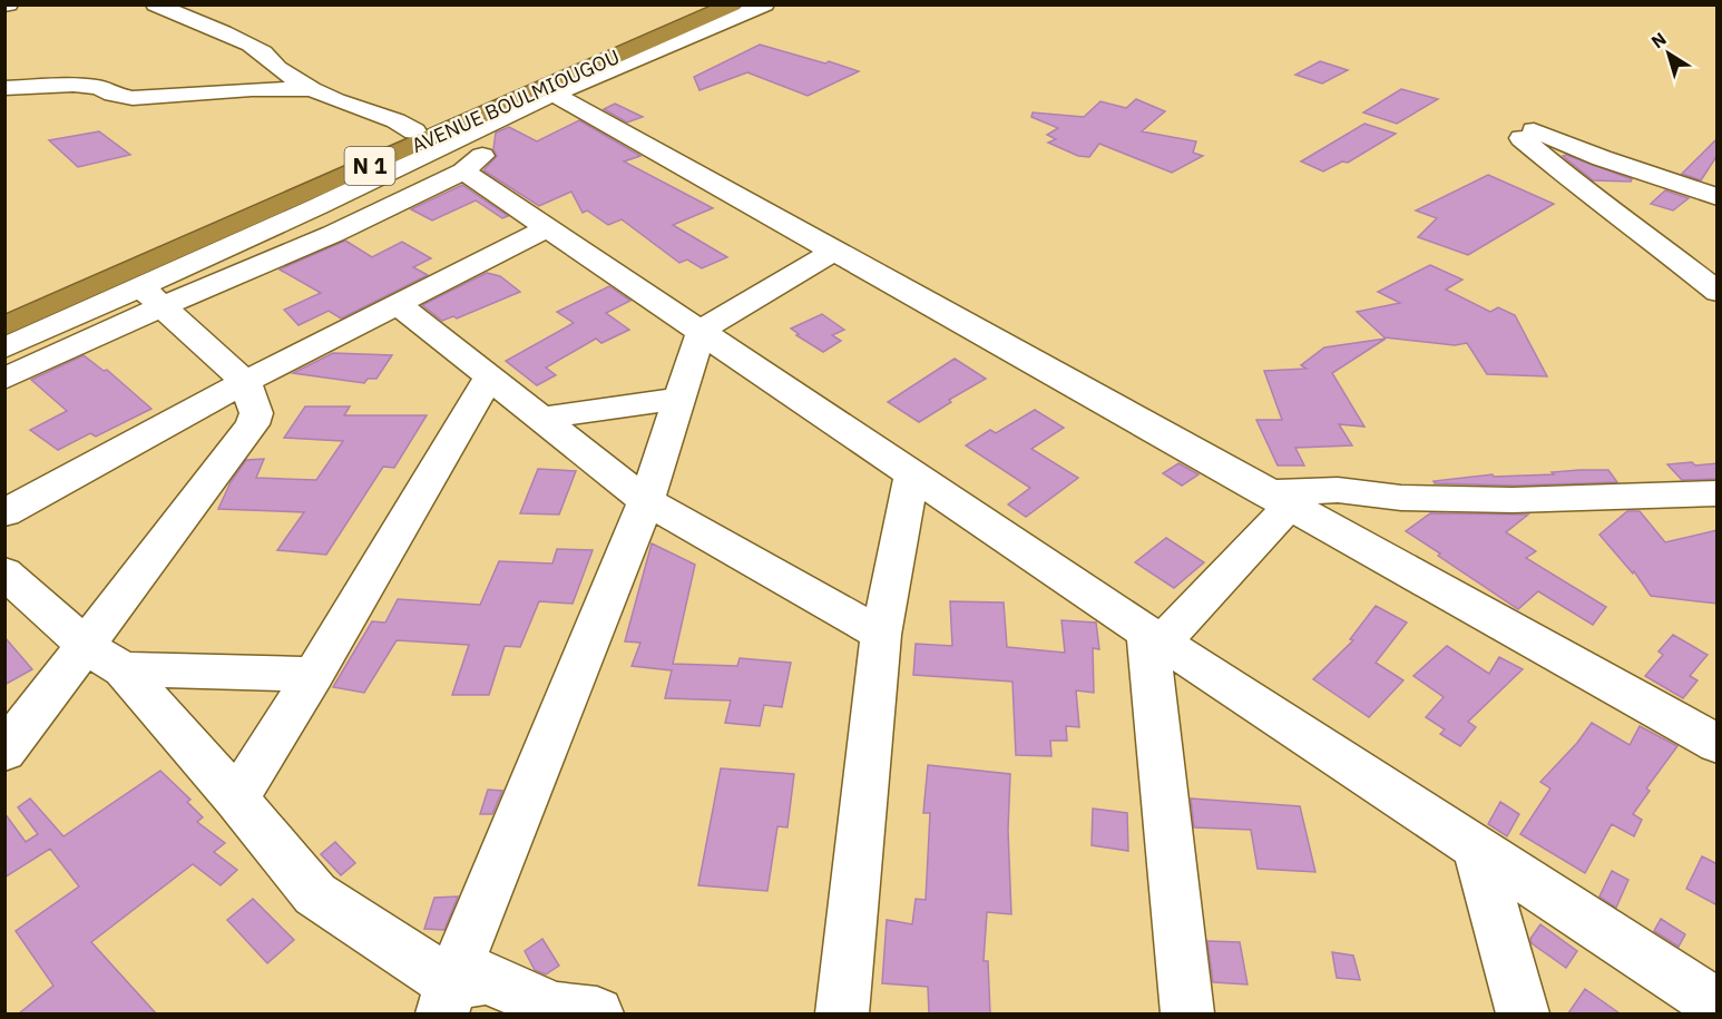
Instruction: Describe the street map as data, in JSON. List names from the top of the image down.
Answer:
{
  "streets": {
    "highway": ["AVENUE BOULMIOUGOU", "N 1"]
  },
  "north": "top left"
}
